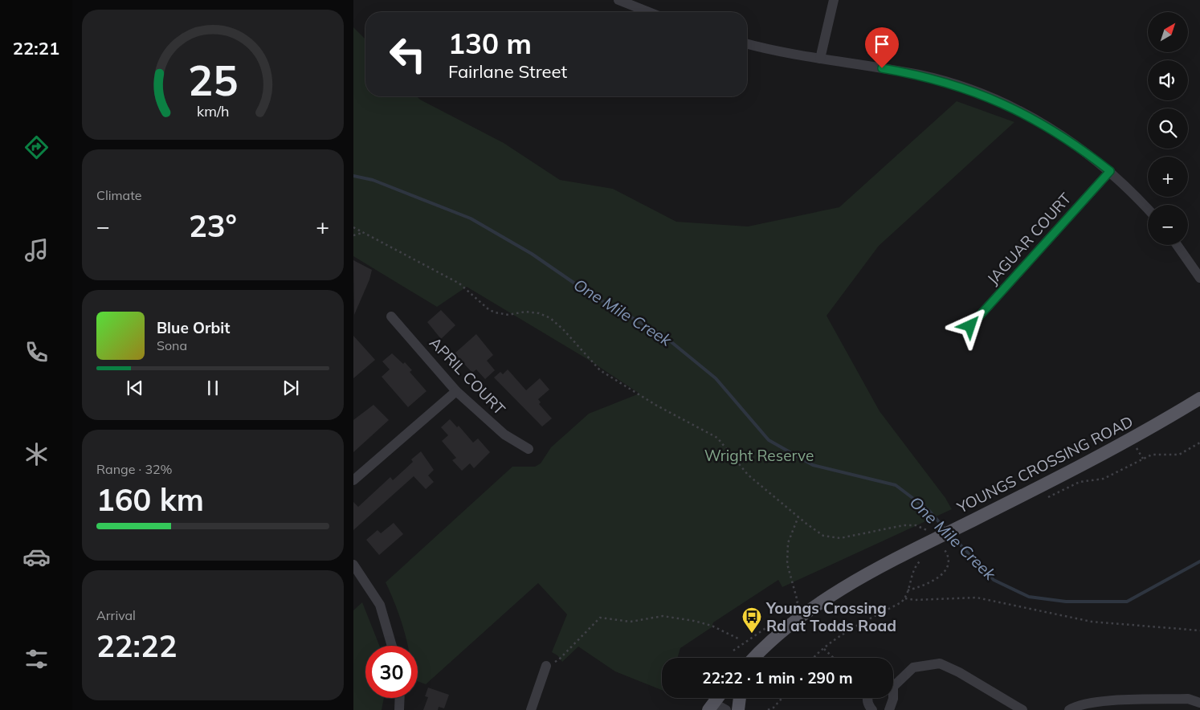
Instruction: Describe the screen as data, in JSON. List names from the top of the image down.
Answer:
{
  "streets": {
    "main road": ["YOUNGS CROSSING ROAD"],
    "street": ["JAGUAR COURT", "APRIL COURT"]
  },
  "water": ["One Mile Creek"],
  "parks": ["Wright Reserve"],
  "places": {
    "bus stop": ["Youngs Crossing Rd at Todds Road"]
  },
  "north": "top right",
  "page": {
    "tabs": "22:21",
    "map_buttons": ["+", "−"],
    "turn": ["130 m", "Fairlane Street"],
    "tile": [
      "Climate",
      ["Range · 32%", "160 km"],
      ["Arrival", "22:22"]
    ],
    "heat": ["−", "23°", "+"],
    "song": ["Blue Orbit", "Sona"],
    "limit": "30",
    "trip": "22:22 · 1 min · 290 m",
    "gauge": ["25", "km/h"]
  }
}
